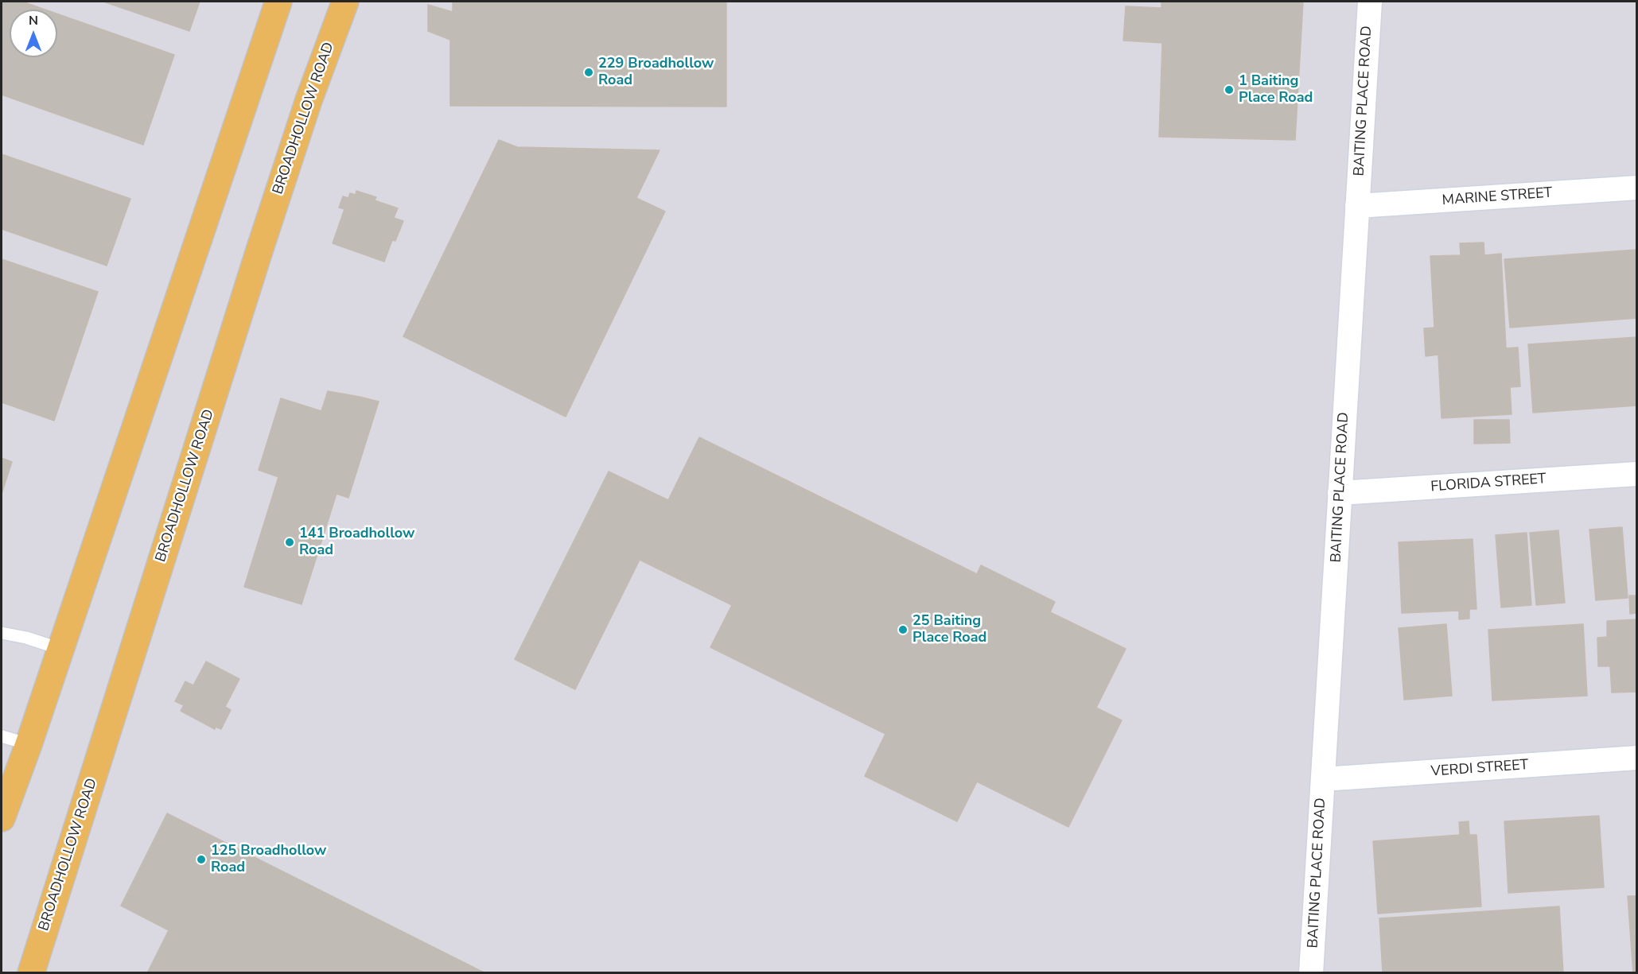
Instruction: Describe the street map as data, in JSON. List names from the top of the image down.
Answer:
{
  "streets": {
    "main road": ["BROADHOLLOW ROAD"],
    "street": [
      "BAITING PLACE ROAD",
      "MARINE STREET",
      "FLORIDA STREET",
      "VERDI STREET"
    ]
  },
  "crossings": [
    ["BAITING PLACE ROAD", "MARINE STREET"],
    ["BAITING PLACE ROAD", "FLORIDA STREET"],
    ["BAITING PLACE ROAD", "VERDI STREET"]
  ],
  "places": [
    "229 Broadhollow Road",
    "1 Baiting Place Road",
    "141 Broadhollow Road",
    "25 Baiting Place Road",
    "125 Broadhollow Road"
  ],
  "north": "top"
}
